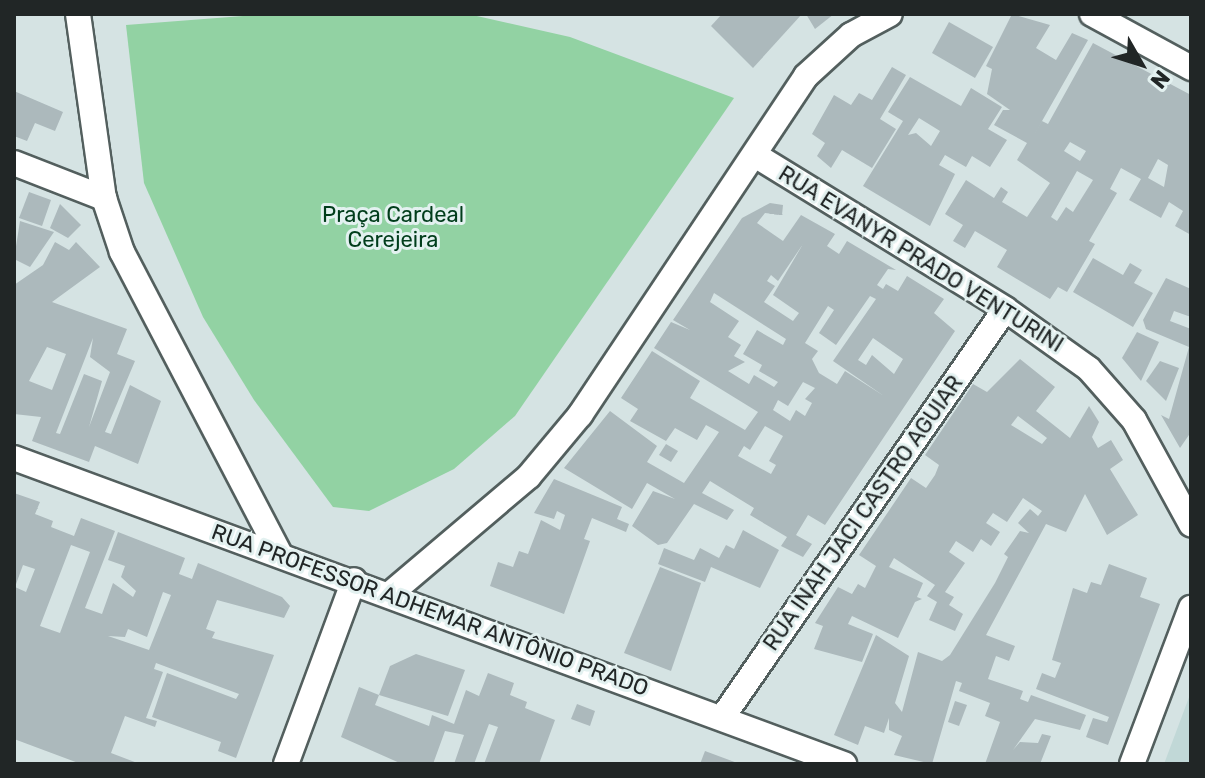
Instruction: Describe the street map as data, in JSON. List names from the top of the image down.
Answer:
{
  "streets": {
    "street": ["RUA EVANYR PRADO VENTURINI", "RUA INAH JACI CASTRO AGUIAR", "RUA PROFESSOR ADHEMAR ANTÔNIO PRADO"]
  },
  "crossings": [
    ["RUA EVANYR PRADO VENTURINI", "RUA INAH JACI CASTRO AGUIAR"],
    ["RUA INAH JACI CASTRO AGUIAR", "RUA PROFESSOR ADHEMAR ANTÔNIO PRADO"]
  ],
  "parks": ["Praça Cardeal Cerejeira"],
  "north": "bottom right"
}
